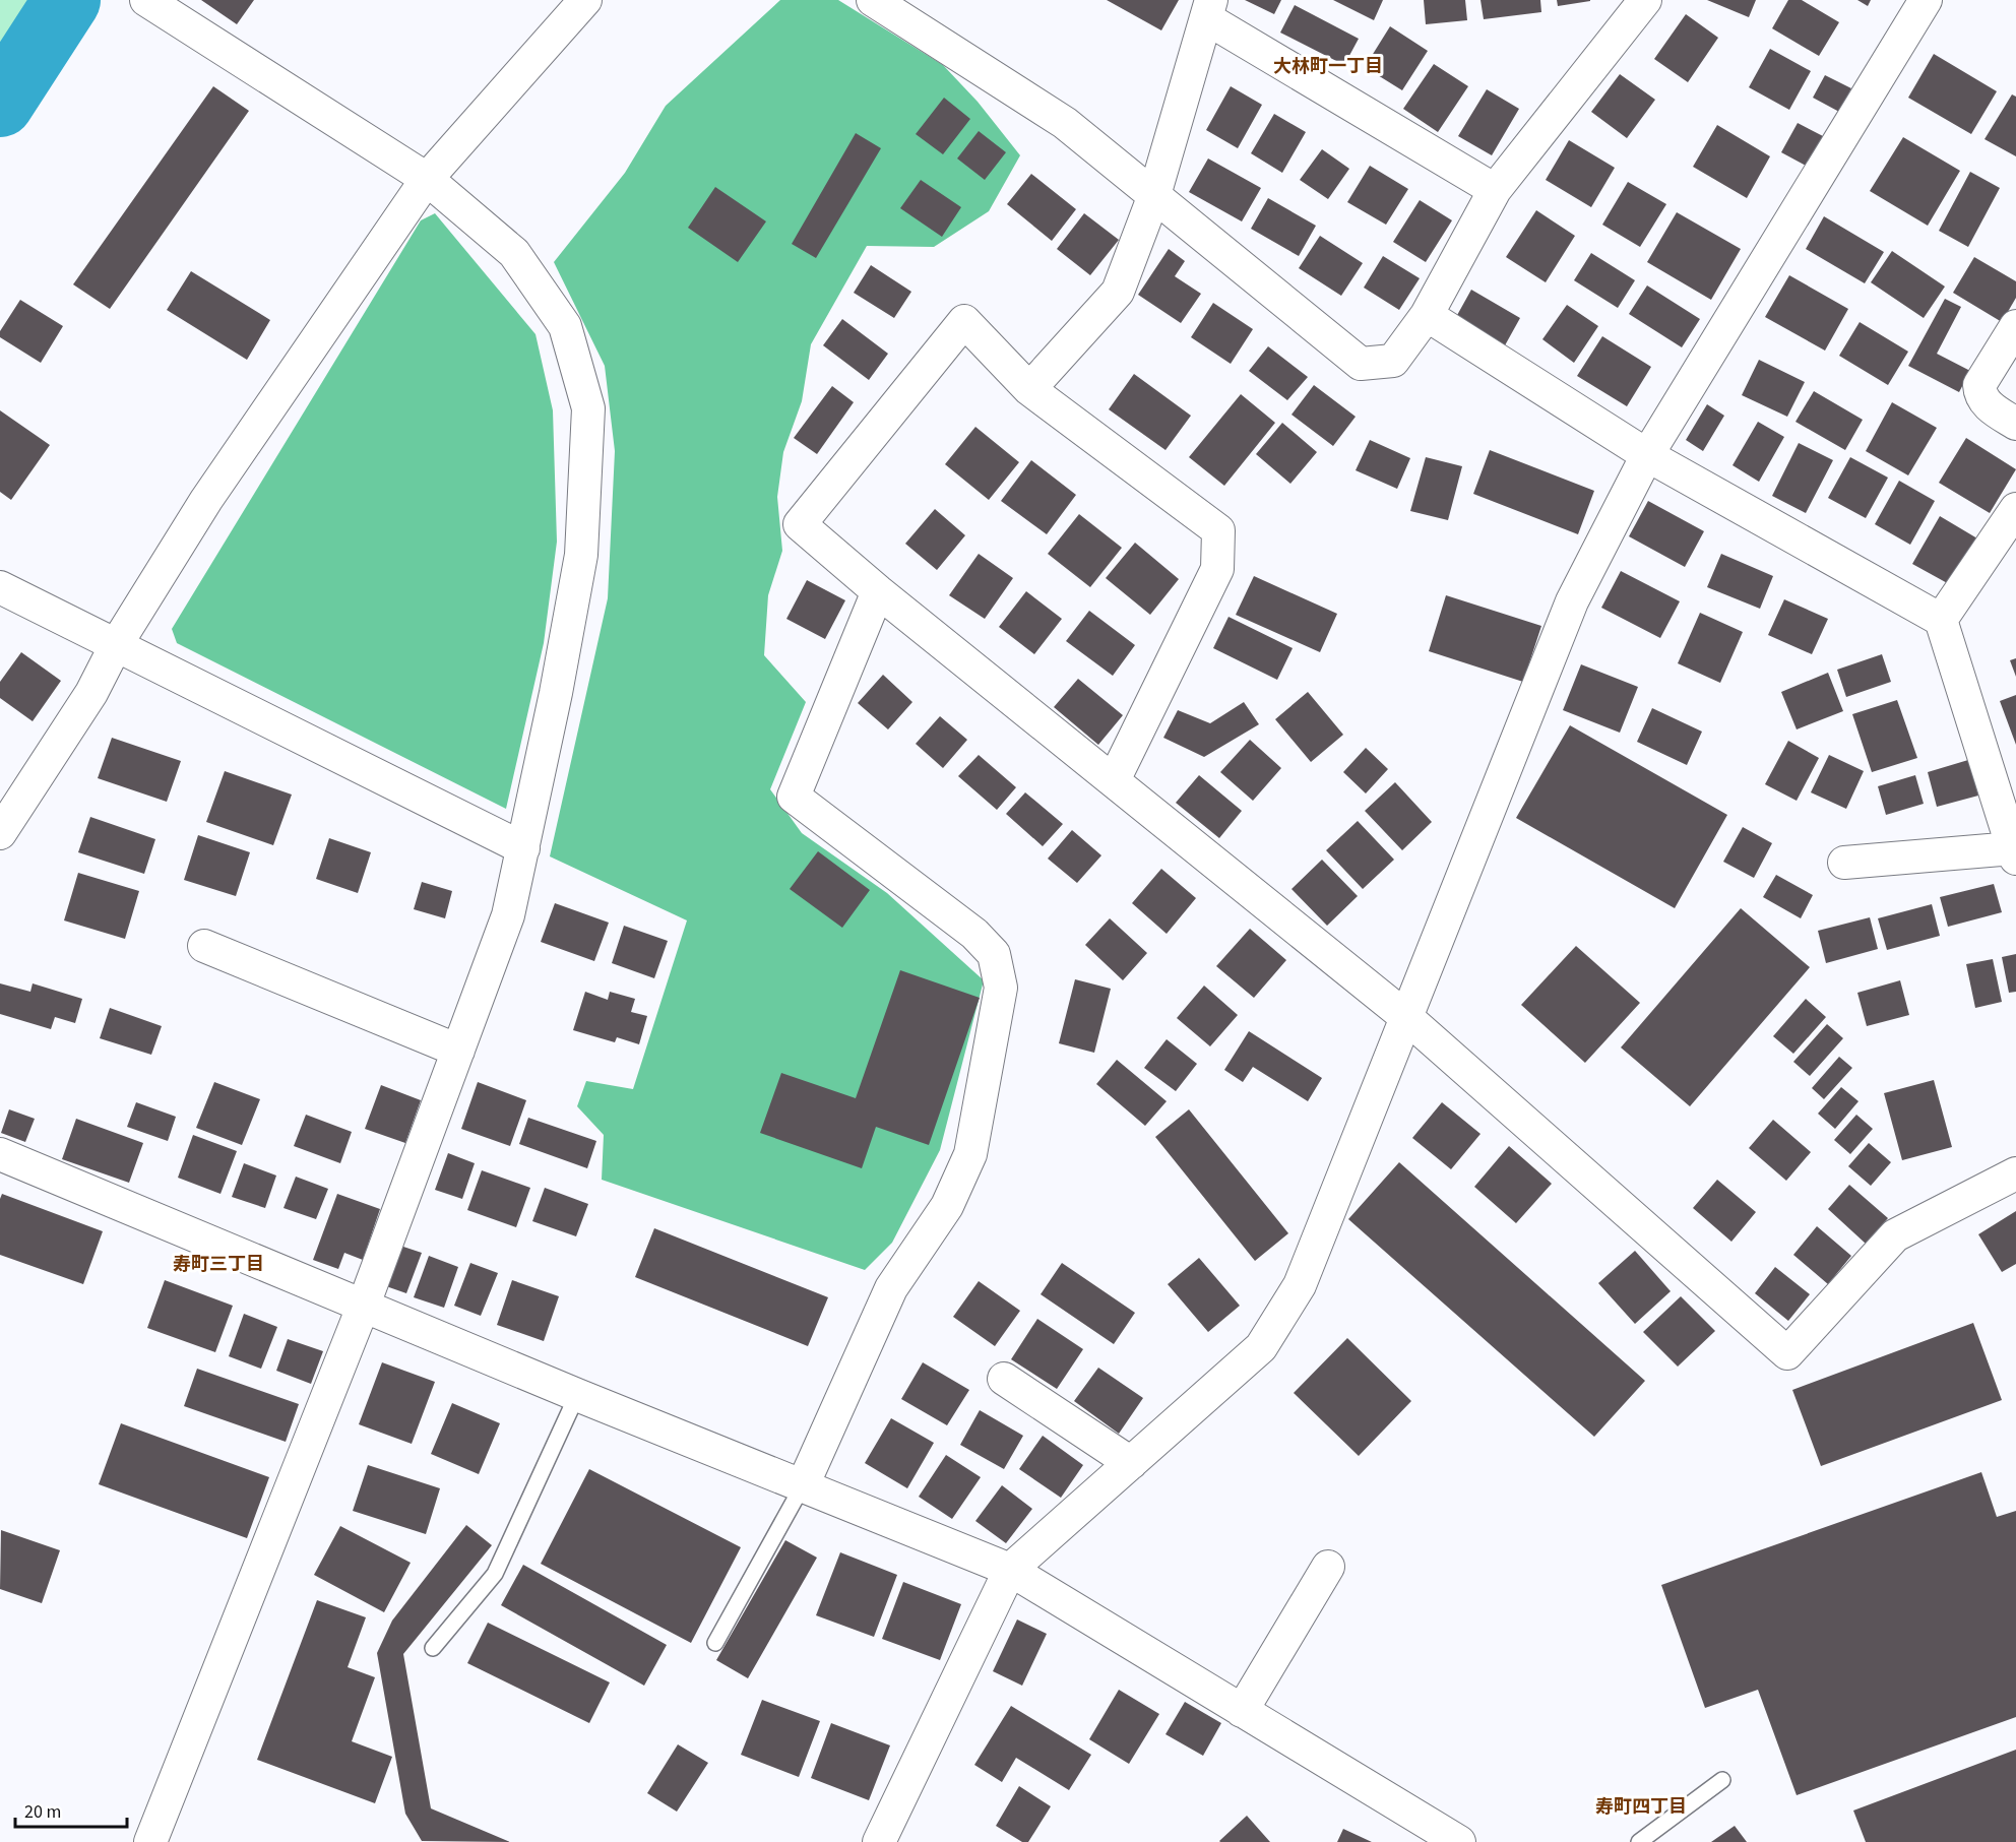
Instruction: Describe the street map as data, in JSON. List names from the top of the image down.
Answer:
{
  "districts": ["大林町一丁目", "寿町三丁目", "寿町四丁目"],
  "scale_bar": "20 m"
}
